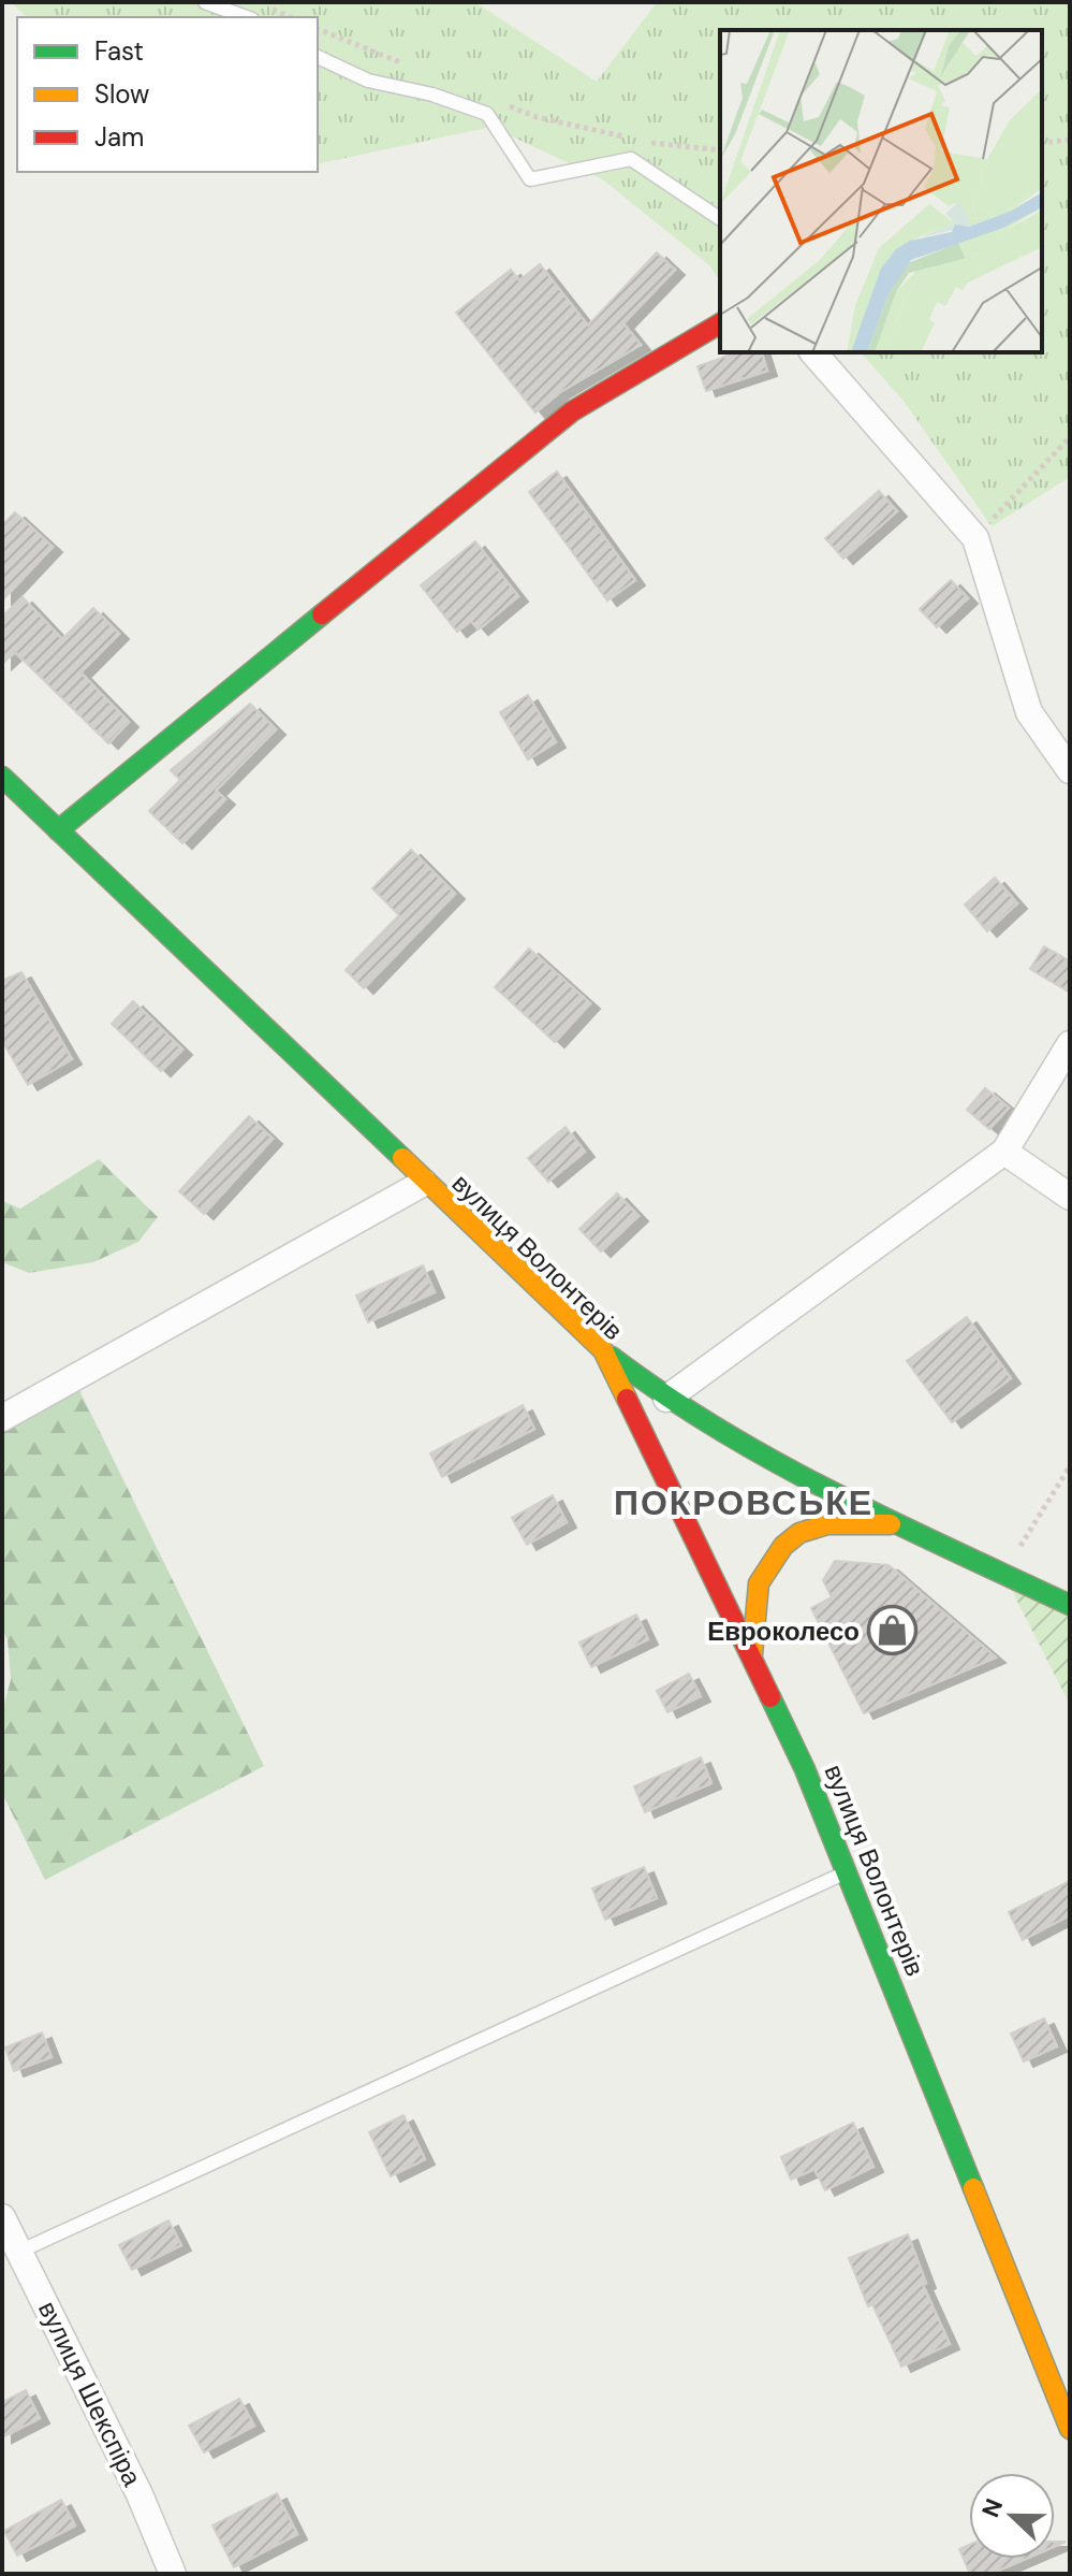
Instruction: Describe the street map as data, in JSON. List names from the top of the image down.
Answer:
{
  "streets": {
    "street": ["вулиця Волонтерів", "вулиця Шекспіра"]
  },
  "districts": ["ПОКРОВСЬКЕ"],
  "places": {
    "shop": ["Евроколесо"]
  },
  "legend": ["Fast", "Slow", "Jam"],
  "north": "left"
}
